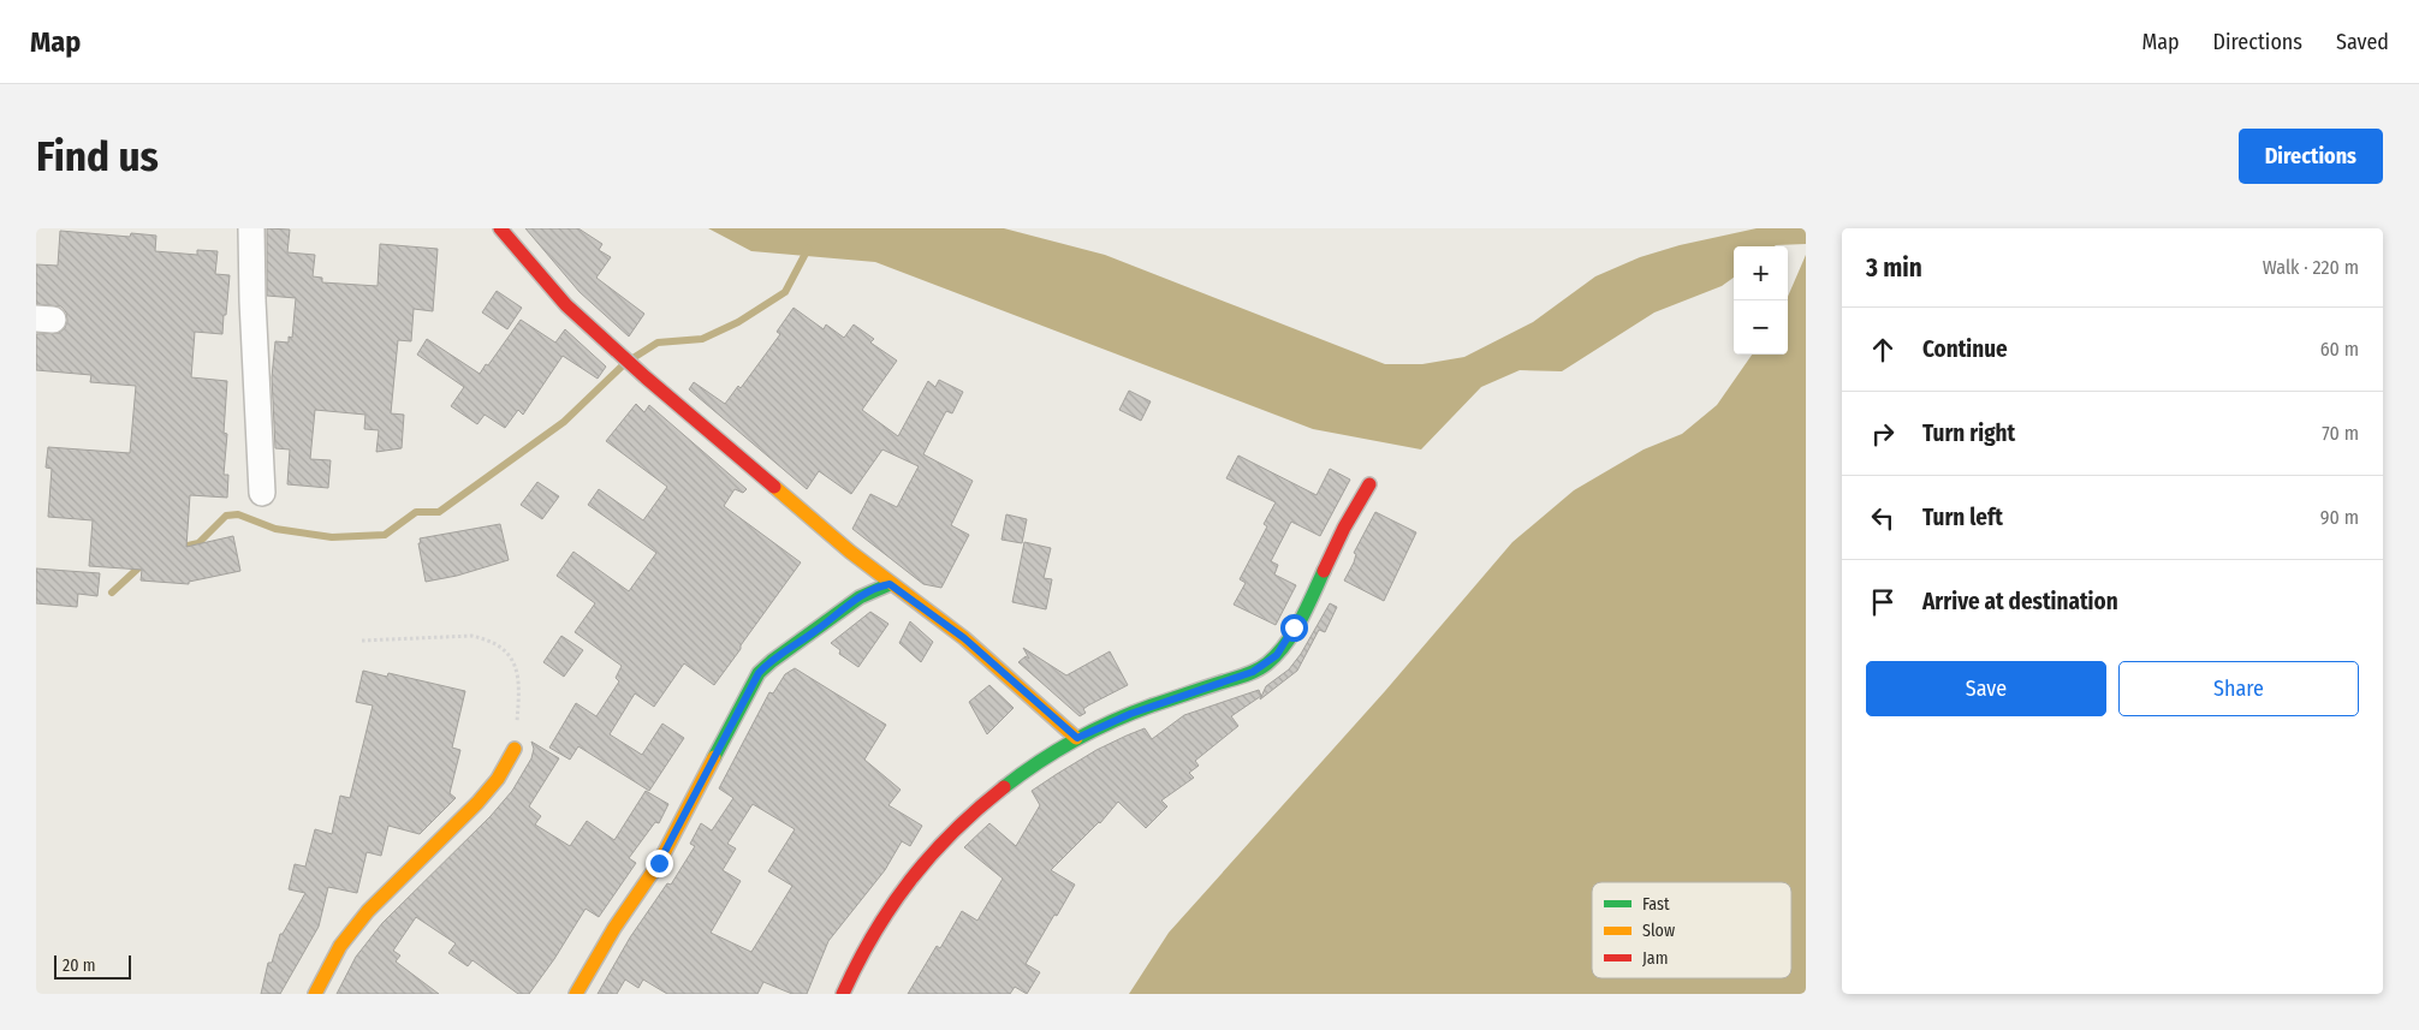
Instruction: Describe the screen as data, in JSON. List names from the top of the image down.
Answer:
{
  "legend": ["Fast", "Slow", "Jam"],
  "scale_bar": "20 m",
  "page": {
    "header": "Map",
    "nav": ["Map", "Directions", "Saved"],
    "buttons": [
      "Directions",
      ["Save", "Share"]
    ],
    "title": "Find us",
    "heading": ["3 min", "Walk · 220 m"],
    "map_buttons": ["+", "−"],
    "list": [
      ["Continue", "60 m"],
      ["Turn right", "70 m"],
      ["Turn left", "90 m"],
      "Arrive at destination"
    ],
    "scale": "20 m"
  }
}
